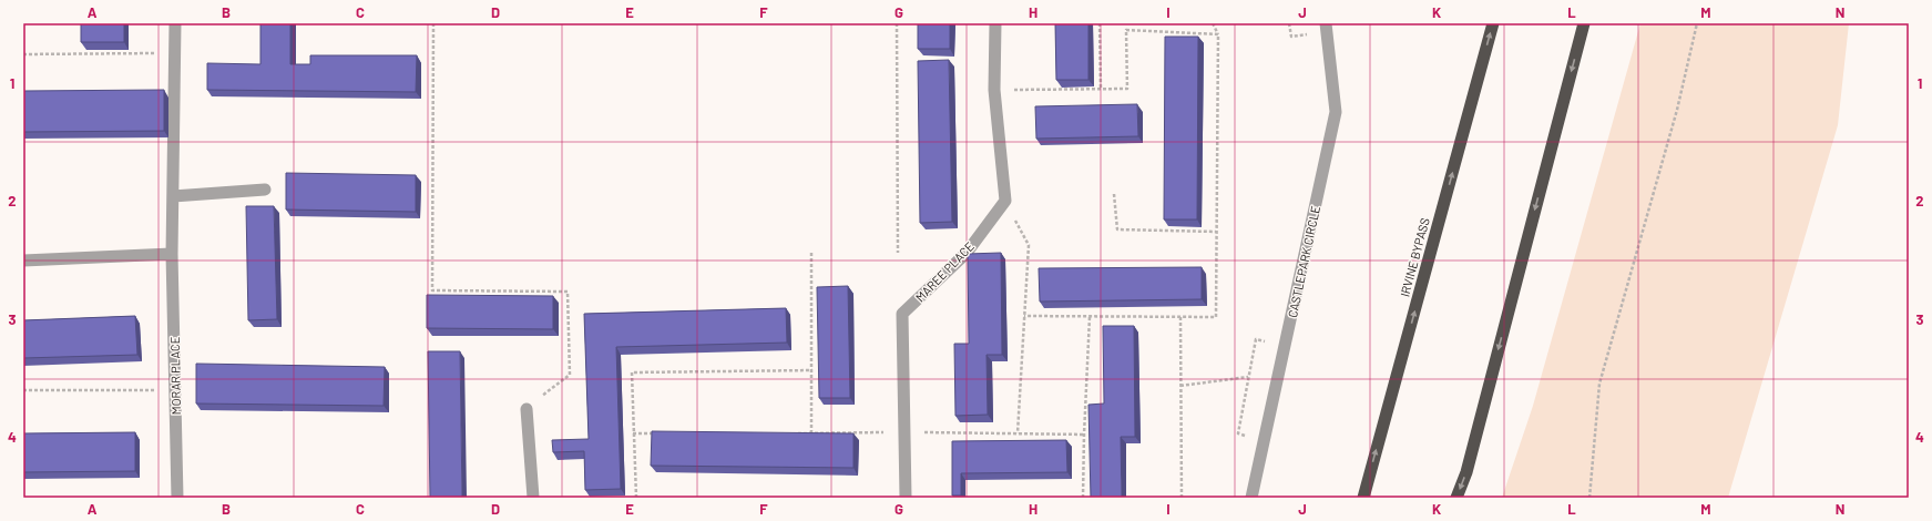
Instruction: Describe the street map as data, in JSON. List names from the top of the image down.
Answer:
{
  "streets": {
    "highway": ["IRVINE BYPASS"],
    "street": ["CASTLEPARK CIRCLE", "MAREE PLACE", "MORAR PLACE"]
  },
  "grid": {
    "columns": [
      "A",
      "B",
      "C",
      "D",
      "E",
      "F",
      "G",
      "H",
      "I",
      "J",
      "K",
      "L",
      "M",
      "N"
    ],
    "rows": [
      "1",
      "2",
      "3",
      "4"
    ]
  }
}
